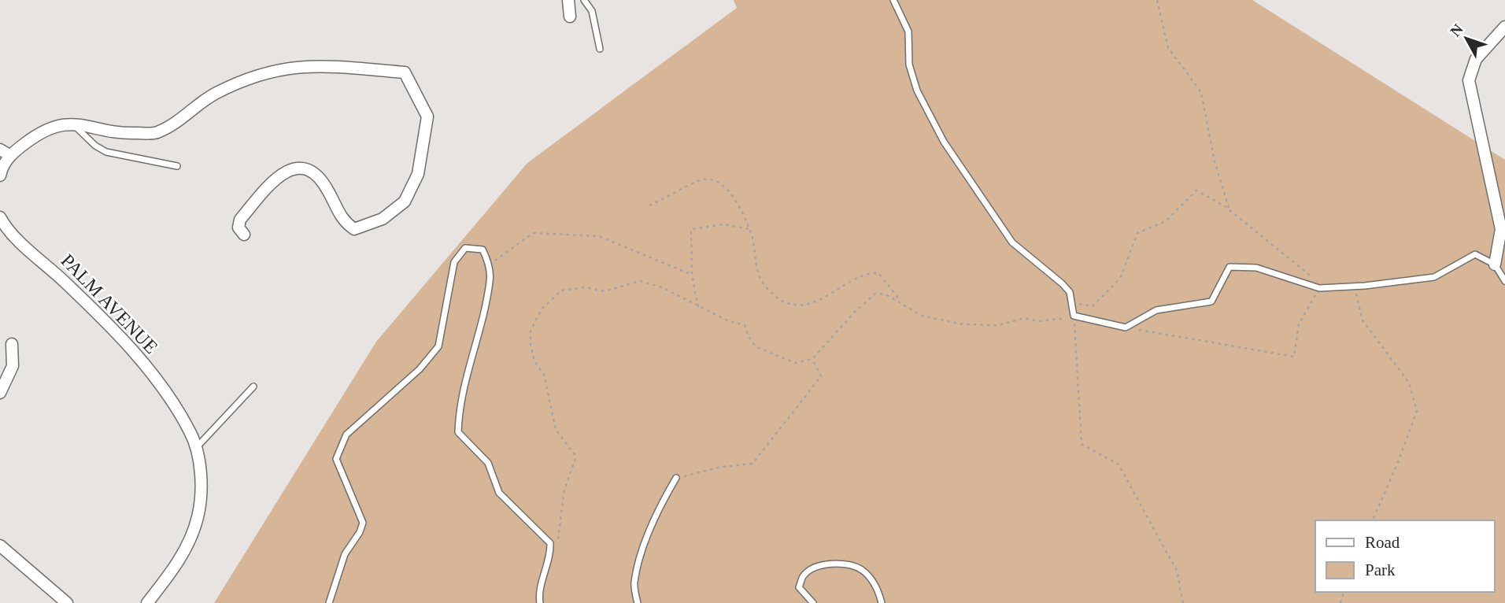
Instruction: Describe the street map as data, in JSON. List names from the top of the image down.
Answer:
{
  "streets": {
    "street": ["PALM AVENUE"]
  },
  "legend": ["Road", "Park"],
  "north": "top left"
}
